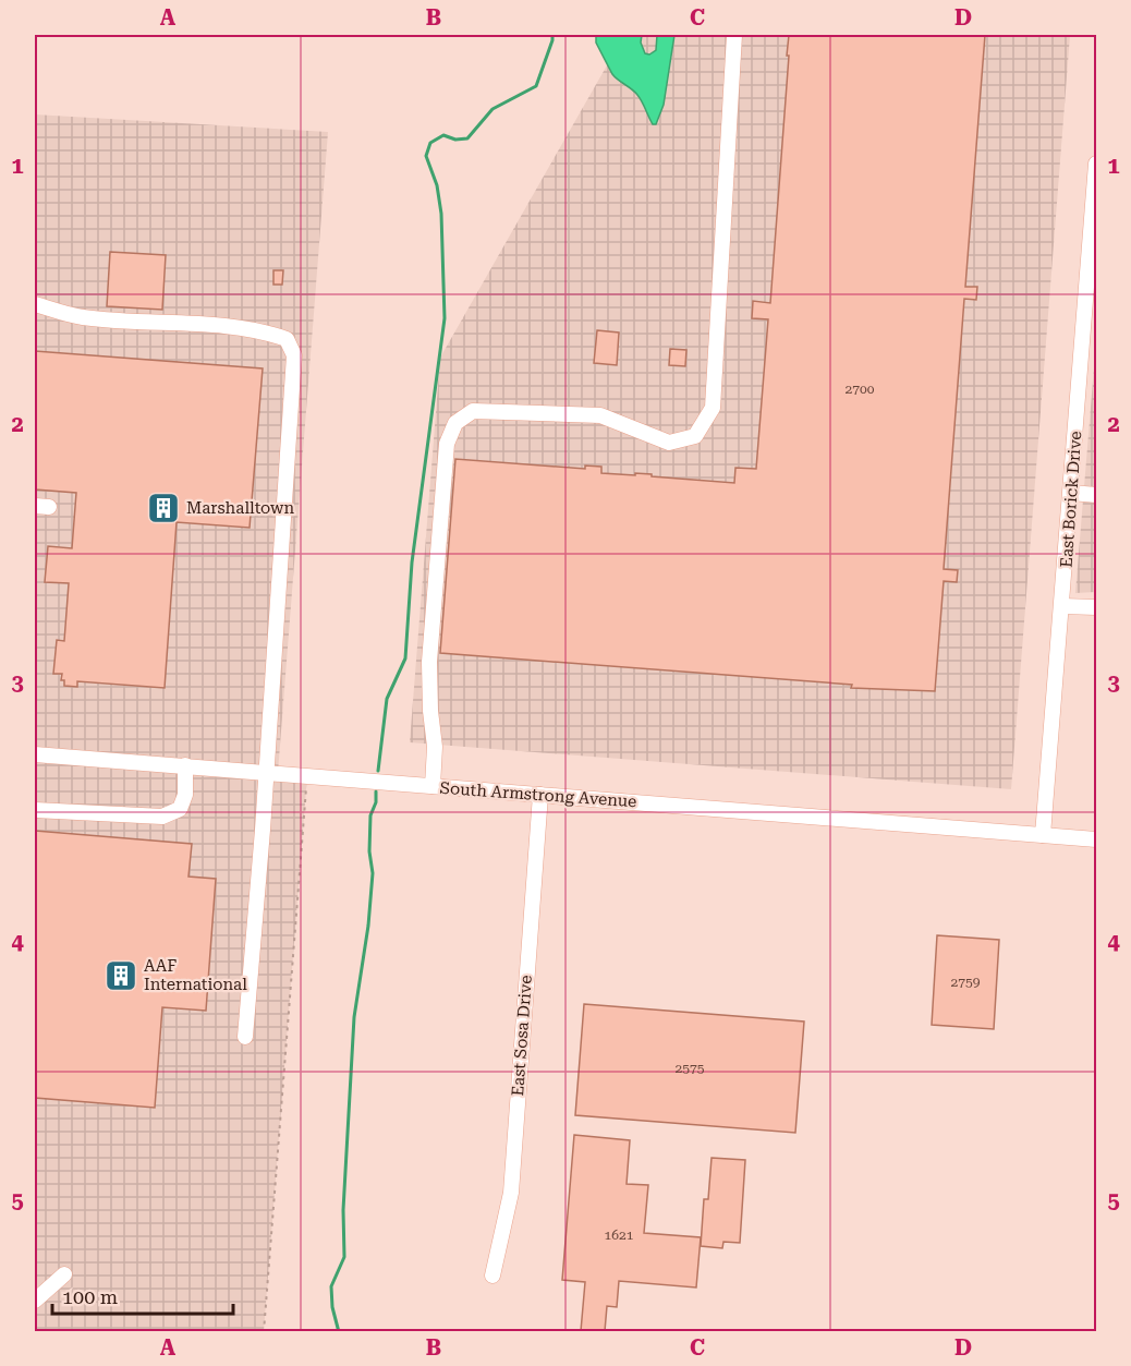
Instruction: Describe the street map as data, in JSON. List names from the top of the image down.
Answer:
{
  "streets": {
    "street": ["East Borick Drive", "South Armstrong Avenue", "East Sosa Drive"]
  },
  "crossings": [
    ["East Borick Drive", "South Armstrong Avenue"],
    ["South Armstrong Avenue", "East Sosa Drive"]
  ],
  "places": {
    "building": ["Marshalltown", "AAF International"]
  },
  "house_numbers": [
    "2700",
    "2759",
    "2575",
    "1621"
  ],
  "scale_bar": "100 m",
  "grid": {
    "columns": [
      "A",
      "B",
      "C",
      "D"
    ],
    "rows": [
      "1",
      "2",
      "3",
      "4",
      "5"
    ]
  }
}
